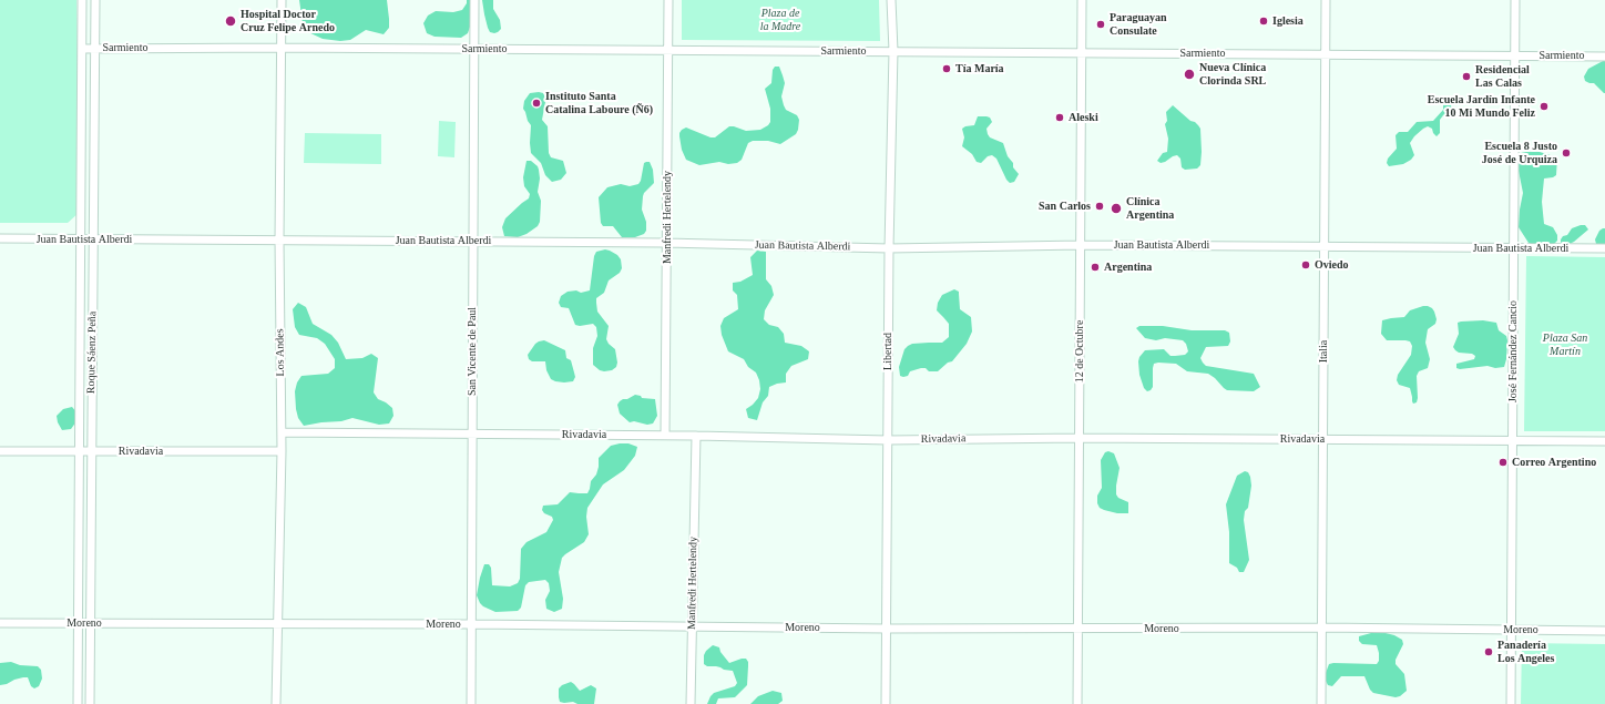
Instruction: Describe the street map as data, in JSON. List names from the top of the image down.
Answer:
{
  "streets": {
    "street": [
      "Sarmiento",
      "Manfredi Hertelendy",
      "Juan Bautista Alberdi",
      "San Vicente de Paul",
      "Libertad",
      "12 de Octubre",
      "Italia",
      "José Fernández Cancio",
      "Roque Sáenz Peña",
      "Los Andes",
      "Rivadavia",
      "Moreno"
    ]
  },
  "crossings": [
    ["Sarmiento", "Manfredi Hertelendy"],
    ["Sarmiento", "San Vicente de Paul"],
    ["Sarmiento", "Libertad"],
    ["Sarmiento", "12 de Octubre"],
    ["Sarmiento", "Italia"],
    ["Sarmiento", "José Fernández Cancio"],
    ["Sarmiento", "Roque Sáenz Peña"],
    ["Sarmiento", "Los Andes"],
    ["Manfredi Hertelendy", "Juan Bautista Alberdi"],
    ["Manfredi Hertelendy", "Rivadavia"],
    ["Manfredi Hertelendy", "Moreno"],
    ["Juan Bautista Alberdi", "San Vicente de Paul"],
    ["Juan Bautista Alberdi", "Libertad"],
    ["Juan Bautista Alberdi", "12 de Octubre"],
    ["Juan Bautista Alberdi", "Italia"],
    ["Juan Bautista Alberdi", "José Fernández Cancio"],
    ["Juan Bautista Alberdi", "Roque Sáenz Peña"],
    ["Juan Bautista Alberdi", "Los Andes"],
    ["San Vicente de Paul", "Rivadavia"],
    ["San Vicente de Paul", "Moreno"],
    ["Libertad", "Rivadavia"],
    ["Libertad", "Moreno"],
    ["12 de Octubre", "Rivadavia"],
    ["12 de Octubre", "Moreno"],
    ["Italia", "Rivadavia"],
    ["Italia", "Moreno"],
    ["José Fernández Cancio", "Rivadavia"],
    ["José Fernández Cancio", "Moreno"],
    ["Roque Sáenz Peña", "Rivadavia"],
    ["Roque Sáenz Peña", "Moreno"],
    ["Los Andes", "Rivadavia"],
    ["Los Andes", "Moreno"]
  ],
  "parks": ["Plaza de la Madre", "Plaza San Martín"],
  "places": [
    "Hospital Doctor Cruz Felipe Arnedo",
    "Iglesia",
    "Paraguayan Consulate",
    "Tía María",
    "Nueva Clínica Clorinda SRL",
    "Residencial Las Calas",
    "Instituto Santa Catalina Laboure (Ñ6)",
    "Escuela Jardín Infante 10 Mi Mundo Feliz",
    "Aleski",
    "Escuela 8 Justo José de Urquiza",
    "San Carlos",
    "Clínica Argentina",
    "Oviedo",
    "Argentina",
    "Correo Argentino",
    "Panadería Los Angeles"
  ]
}
